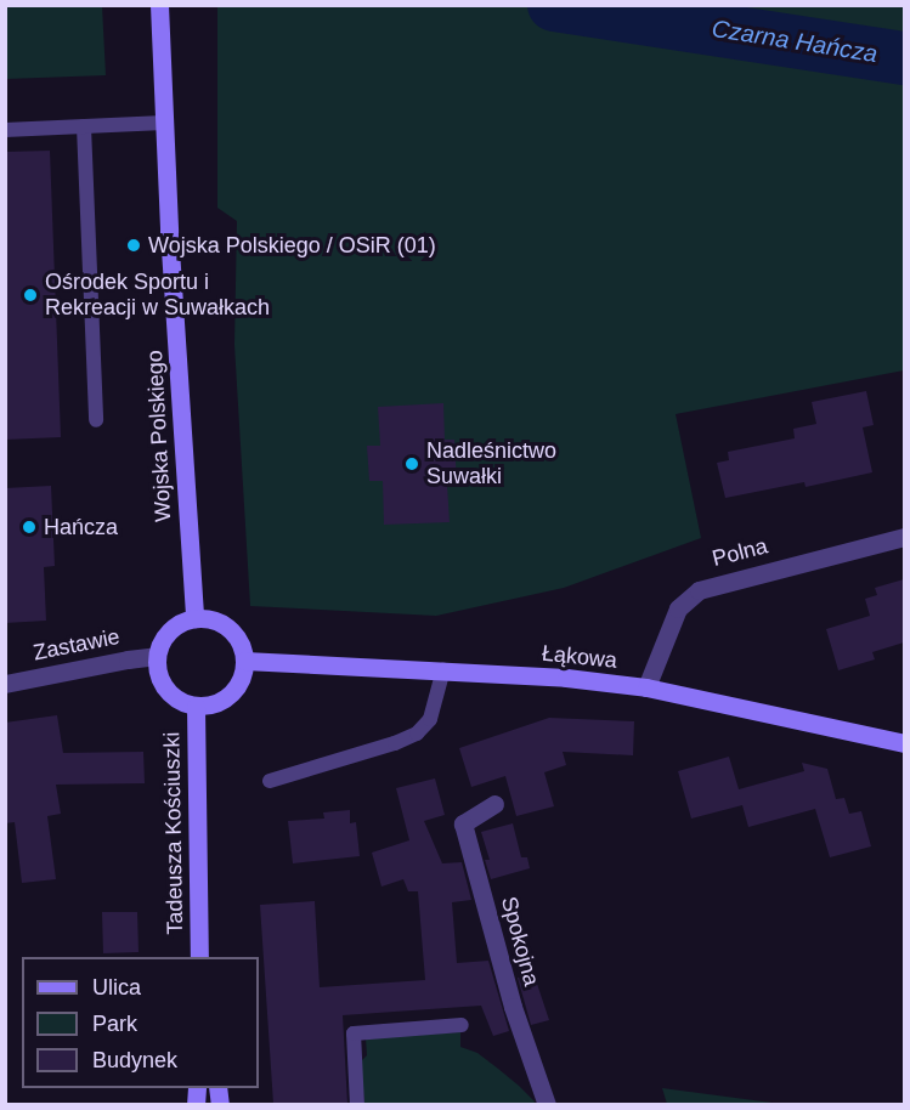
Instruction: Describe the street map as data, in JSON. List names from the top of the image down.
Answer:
{
  "streets": {
    "street": [
      "Wojska Polskiego",
      "Polna",
      "Zastawie",
      "Łąkowa",
      "Tadeusza Kościuszki",
      "Spokojna"
    ]
  },
  "crossings": [
    ["Wojska Polskiego", "Zastawie"],
    ["Wojska Polskiego", "Łąkowa"],
    ["Wojska Polskiego", "Tadeusza Kościuszki"],
    ["Polna", "Łąkowa"],
    ["Zastawie", "Łąkowa"],
    ["Zastawie", "Tadeusza Kościuszki"],
    ["Łąkowa", "Tadeusza Kościuszki"]
  ],
  "water": ["Czarna Hańcza"],
  "places": [
    "Wojska Polskiego / OSiR (01)",
    "Ośrodek Sportu i Rekreacji w Suwałkach",
    "Nadleśnictwo Suwałki",
    "Hańcza"
  ],
  "legend": ["Ulica", "Park", "Budynek"]
}
